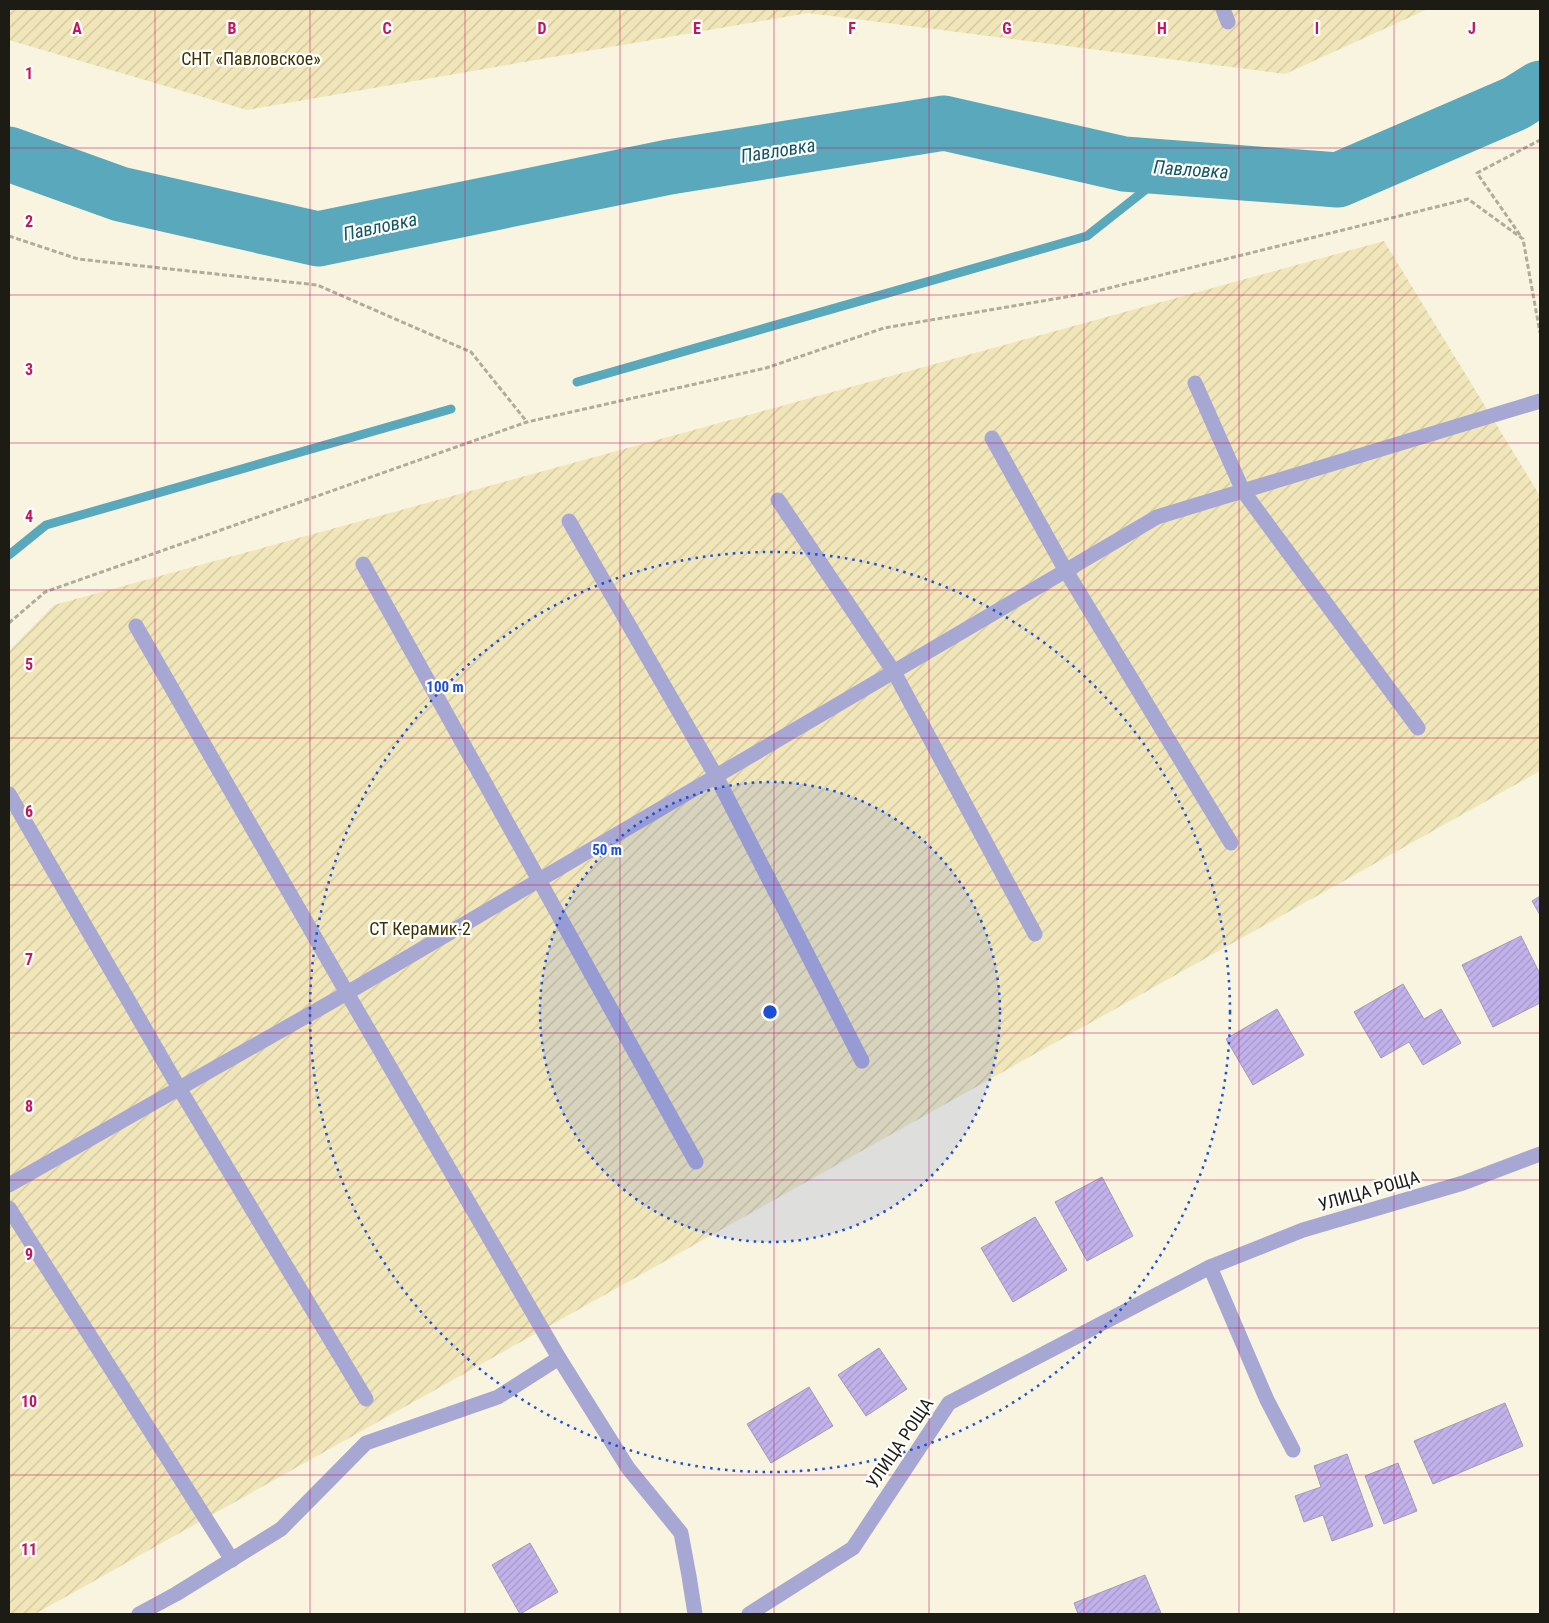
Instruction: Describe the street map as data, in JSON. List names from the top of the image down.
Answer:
{
  "streets": {
    "lane": ["УЛИЦА РОЩА"]
  },
  "water": ["Павловка"],
  "parks": ["СНТ «Павловское»", "СТ Керамик-2"],
  "grid": {
    "columns": [
      "A",
      "B",
      "C",
      "D",
      "E",
      "F",
      "G",
      "H",
      "I",
      "J"
    ],
    "rows": [
      "1",
      "2",
      "3",
      "4",
      "5",
      "6",
      "7",
      "8",
      "9",
      "10",
      "11"
    ]
  },
  "rings": ["100 m", "50 m"]
}
